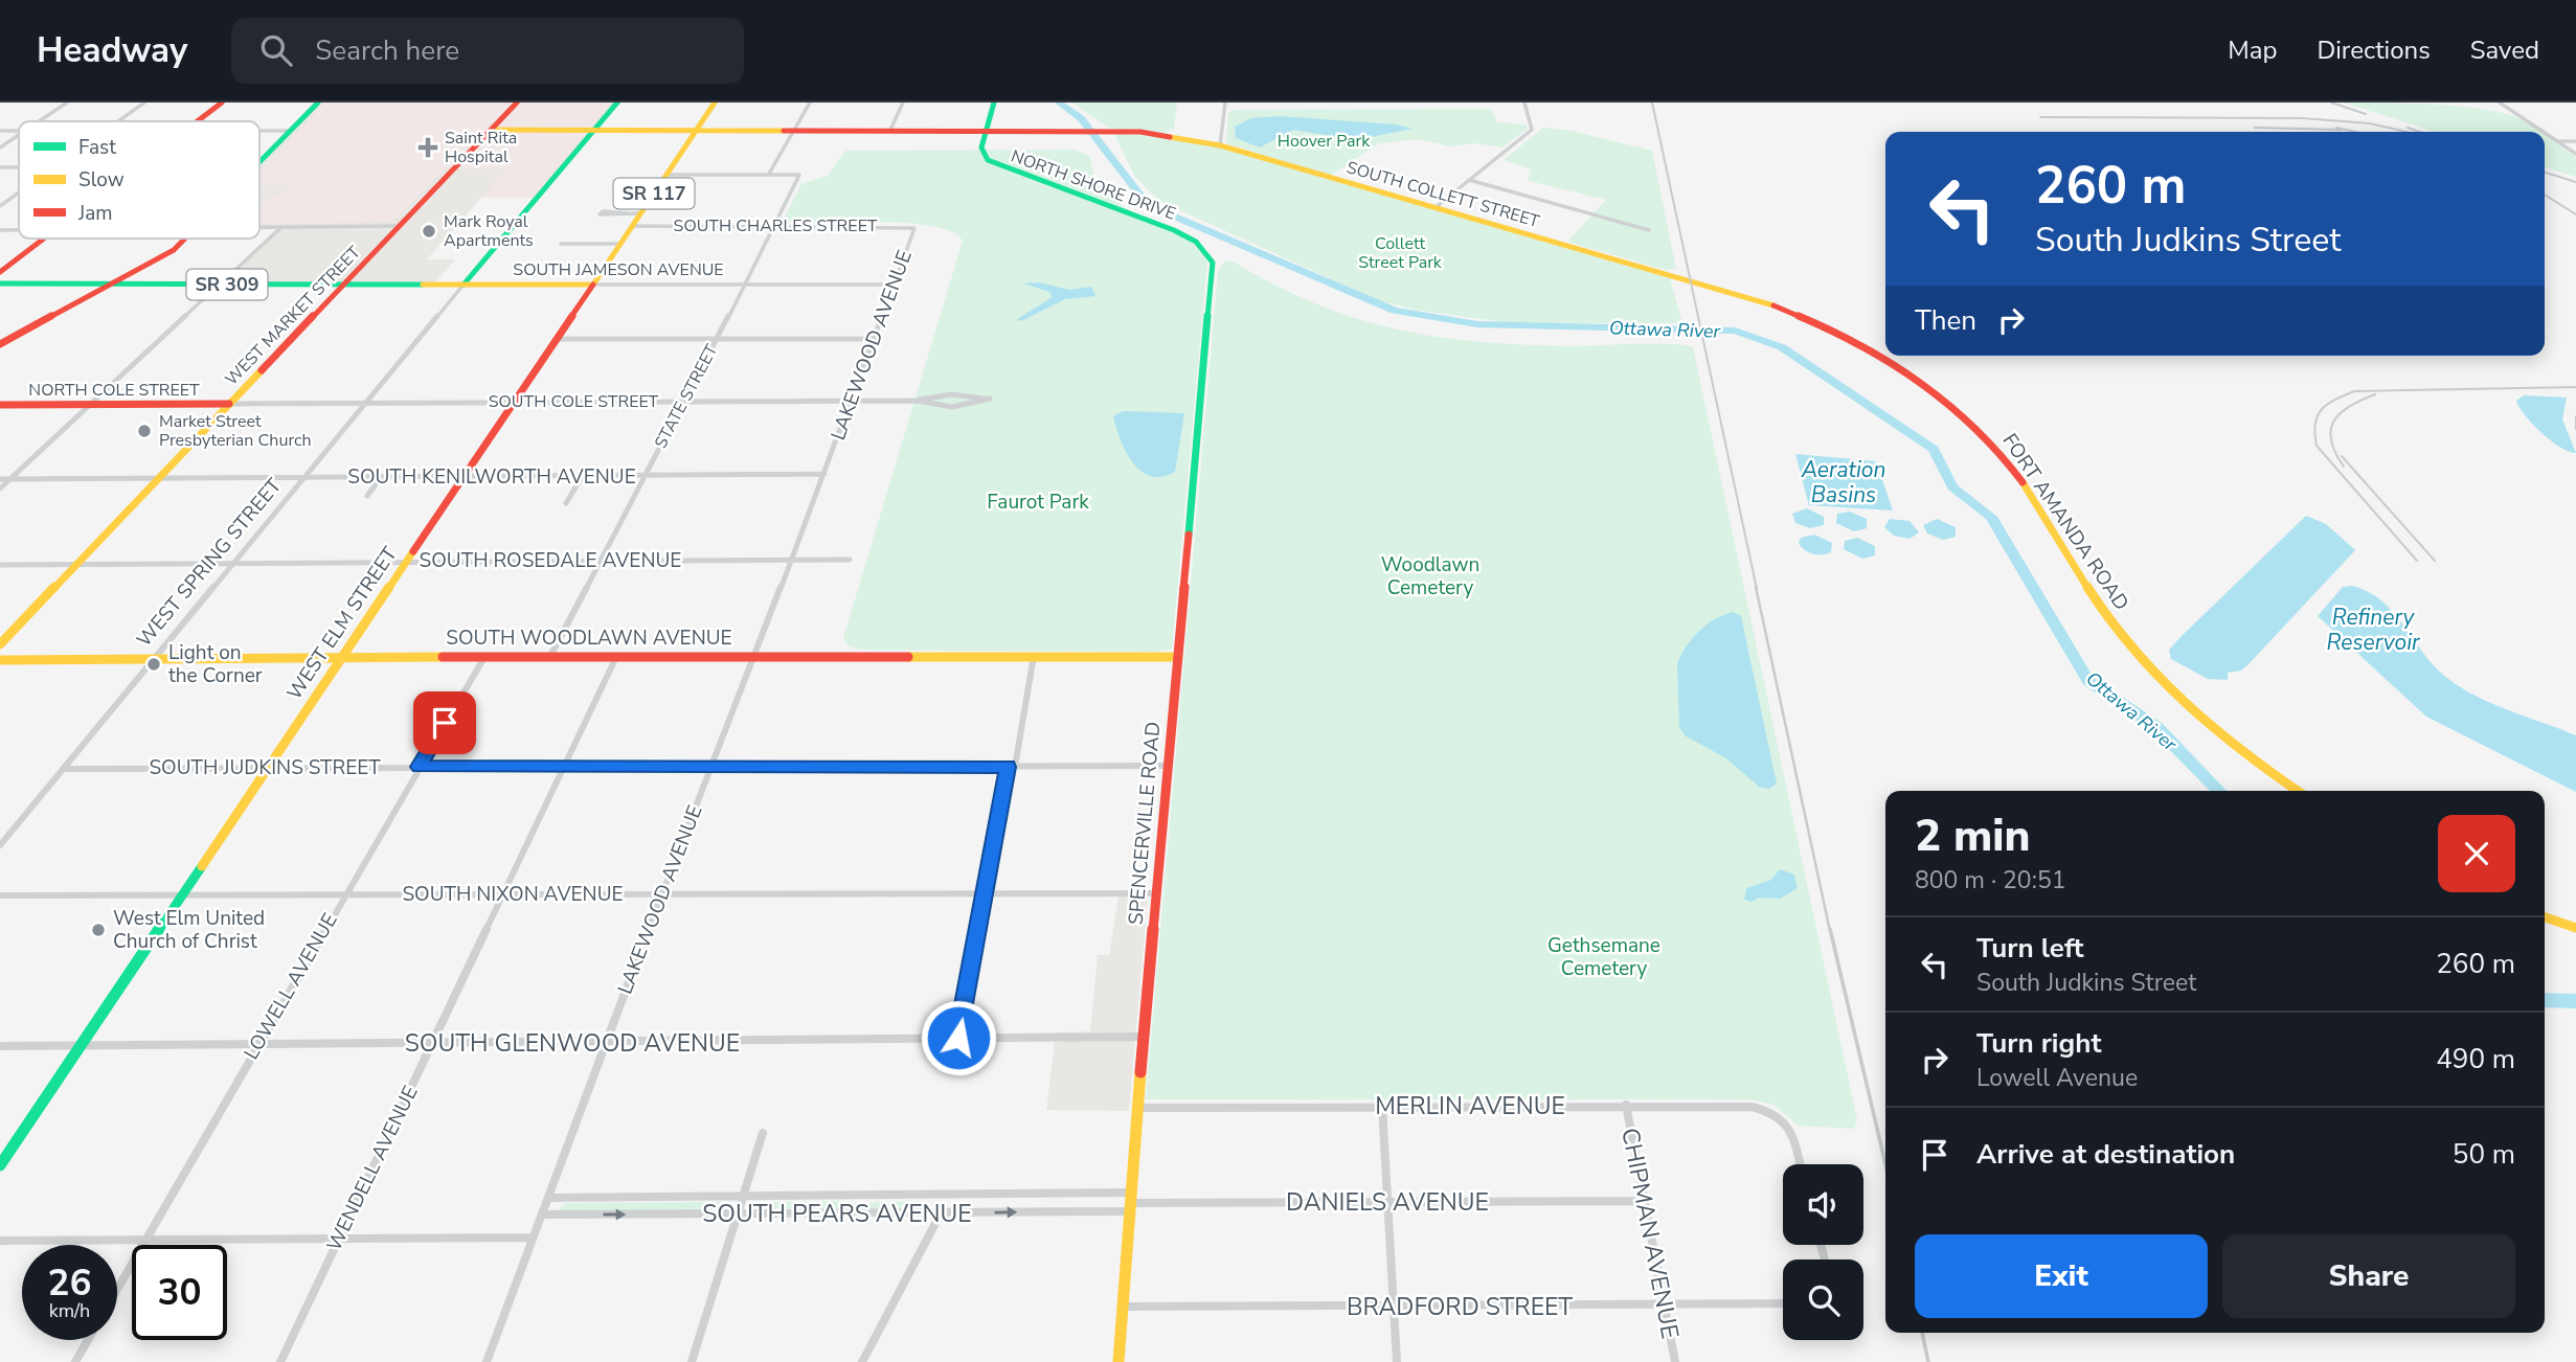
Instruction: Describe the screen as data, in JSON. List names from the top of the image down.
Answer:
{
  "streets": {
    "street": [
      "NORTH SHORE DRIVE",
      "SR 117",
      "SOUTH COLLETT STREET",
      "SOUTH CHARLES STREET",
      "SOUTH JAMESON AVENUE",
      "SR 309",
      "WEST MARKET STREET",
      "LAKEWOOD AVENUE",
      "NORTH COLE STREET",
      "STATE STREET",
      "SOUTH COLE STREET",
      "SOUTH KENILWORTH AVENUE",
      "FORT AMANDA ROAD",
      "SOUTH ROSEDALE AVENUE",
      "WEST SPRING STREET",
      "WEST ELM STREET",
      "SOUTH WOODLAWN AVENUE",
      "SOUTH JUDKINS STREET",
      "SPENCERVILLE ROAD",
      "SOUTH NIXON AVENUE",
      "LOWELL AVENUE",
      "SOUTH GLENWOOD AVENUE",
      "MERLIN AVENUE",
      "WENDELL AVENUE",
      "DANIELS AVENUE",
      "SOUTH PEARS AVENUE",
      "CHIPMAN AVENUE",
      "BRADFORD STREET"
    ]
  },
  "crossings": [
    ["NORTH SHORE DRIVE", "SOUTH COLLETT STREET"],
    ["NORTH SHORE DRIVE", "SPENCERVILLE ROAD"],
    ["SOUTH COLLETT STREET", "WEST MARKET STREET"],
    ["SOUTH COLLETT STREET", "FORT AMANDA ROAD"],
    ["SOUTH COLLETT STREET", "WEST SPRING STREET"],
    ["SOUTH COLLETT STREET", "WEST ELM STREET"],
    ["SOUTH CHARLES STREET", "LAKEWOOD AVENUE"],
    ["SOUTH CHARLES STREET", "STATE STREET"],
    ["SOUTH CHARLES STREET", "WEST ELM STREET"],
    ["SOUTH JAMESON AVENUE", "SR 309"],
    ["SOUTH JAMESON AVENUE", "WEST MARKET STREET"],
    ["SOUTH JAMESON AVENUE", "LAKEWOOD AVENUE"],
    ["SOUTH JAMESON AVENUE", "STATE STREET"],
    ["SOUTH JAMESON AVENUE", "WEST SPRING STREET"],
    ["SOUTH JAMESON AVENUE", "WEST ELM STREET"],
    ["SR 309", "WEST MARKET STREET"],
    ["WEST MARKET STREET", "NORTH COLE STREET"],
    ["WEST MARKET STREET", "SOUTH COLE STREET"],
    ["WEST MARKET STREET", "SOUTH KENILWORTH AVENUE"],
    ["WEST MARKET STREET", "SOUTH ROSEDALE AVENUE"],
    ["LAKEWOOD AVENUE", "SOUTH COLE STREET"],
    ["LAKEWOOD AVENUE", "SOUTH KENILWORTH AVENUE"],
    ["LAKEWOOD AVENUE", "SOUTH ROSEDALE AVENUE"],
    ["LAKEWOOD AVENUE", "SOUTH WOODLAWN AVENUE"],
    ["LAKEWOOD AVENUE", "SOUTH JUDKINS STREET"],
    ["LAKEWOOD AVENUE", "SOUTH NIXON AVENUE"],
    ["LAKEWOOD AVENUE", "SOUTH GLENWOOD AVENUE"],
    ["LAKEWOOD AVENUE", "SOUTH PEARS AVENUE"],
    ["NORTH COLE STREET", "SOUTH COLE STREET"],
    ["STATE STREET", "SOUTH COLE STREET"],
    ["STATE STREET", "SOUTH KENILWORTH AVENUE"],
    ["STATE STREET", "SOUTH ROSEDALE AVENUE"],
    ["STATE STREET", "SOUTH WOODLAWN AVENUE"],
    ["SOUTH COLE STREET", "WEST SPRING STREET"],
    ["SOUTH COLE STREET", "WEST ELM STREET"],
    ["SOUTH KENILWORTH AVENUE", "WEST SPRING STREET"],
    ["SOUTH KENILWORTH AVENUE", "WEST ELM STREET"],
    ["SOUTH ROSEDALE AVENUE", "WEST SPRING STREET"],
    ["SOUTH ROSEDALE AVENUE", "WEST ELM STREET"],
    ["WEST SPRING STREET", "SOUTH WOODLAWN AVENUE"],
    ["WEST SPRING STREET", "SOUTH JUDKINS STREET"],
    ["WEST ELM STREET", "SOUTH WOODLAWN AVENUE"],
    ["WEST ELM STREET", "SOUTH JUDKINS STREET"],
    ["WEST ELM STREET", "SOUTH NIXON AVENUE"],
    ["WEST ELM STREET", "SOUTH GLENWOOD AVENUE"],
    ["SOUTH WOODLAWN AVENUE", "SPENCERVILLE ROAD"],
    ["SOUTH WOODLAWN AVENUE", "LOWELL AVENUE"],
    ["SOUTH WOODLAWN AVENUE", "WENDELL AVENUE"],
    ["SOUTH JUDKINS STREET", "SPENCERVILLE ROAD"],
    ["SOUTH JUDKINS STREET", "LOWELL AVENUE"],
    ["SOUTH JUDKINS STREET", "WENDELL AVENUE"],
    ["SPENCERVILLE ROAD", "SOUTH NIXON AVENUE"],
    ["SPENCERVILLE ROAD", "SOUTH GLENWOOD AVENUE"],
    ["SPENCERVILLE ROAD", "MERLIN AVENUE"],
    ["SPENCERVILLE ROAD", "DANIELS AVENUE"],
    ["SPENCERVILLE ROAD", "SOUTH PEARS AVENUE"],
    ["SPENCERVILLE ROAD", "BRADFORD STREET"],
    ["SOUTH NIXON AVENUE", "LOWELL AVENUE"],
    ["SOUTH NIXON AVENUE", "WENDELL AVENUE"],
    ["LOWELL AVENUE", "SOUTH GLENWOOD AVENUE"],
    ["SOUTH GLENWOOD AVENUE", "WENDELL AVENUE"],
    ["MERLIN AVENUE", "CHIPMAN AVENUE"],
    ["DANIELS AVENUE", "SOUTH PEARS AVENUE"],
    ["DANIELS AVENUE", "CHIPMAN AVENUE"],
    ["CHIPMAN AVENUE", "BRADFORD STREET"]
  ],
  "water": ["Ottawa River", "Aeration Basins", "Refinery Reservoir"],
  "parks": [
    "Hoover Park",
    "Collett Street Park",
    "Faurot Park",
    "Woodlawn Cemetery",
    "Gethsemane Cemetery"
  ],
  "places": {
    "health": ["Saint Rita Hospital"],
    "other": [
      "Mark Royal Apartments",
      "Market Street Presbyterian Church",
      "Light on the Corner",
      "West Elm United Church of Christ"
    ]
  },
  "legend": ["Fast", "Slow", "Jam"],
  "page": {
    "header": "Headway",
    "search": "Search here",
    "nav": ["Map", "Directions", "Saved"],
    "turn": ["260 m", "South Judkins Street"],
    "then": "Then",
    "heading": ["2 min", "800 m · 20:51"],
    "list": [
      {
        "name": "Turn left",
        "note": "South Judkins Street",
        "value": "260 m"
      },
      {
        "name": "Turn right",
        "note": "Lowell Avenue",
        "value": "490 m"
      },
      {
        "name": "Arrive at destination",
        "value": "50 m"
      }
    ],
    "buttons": ["Exit", "Share"],
    "speed": "26 km/h",
    "limit": "30"
  }
}
